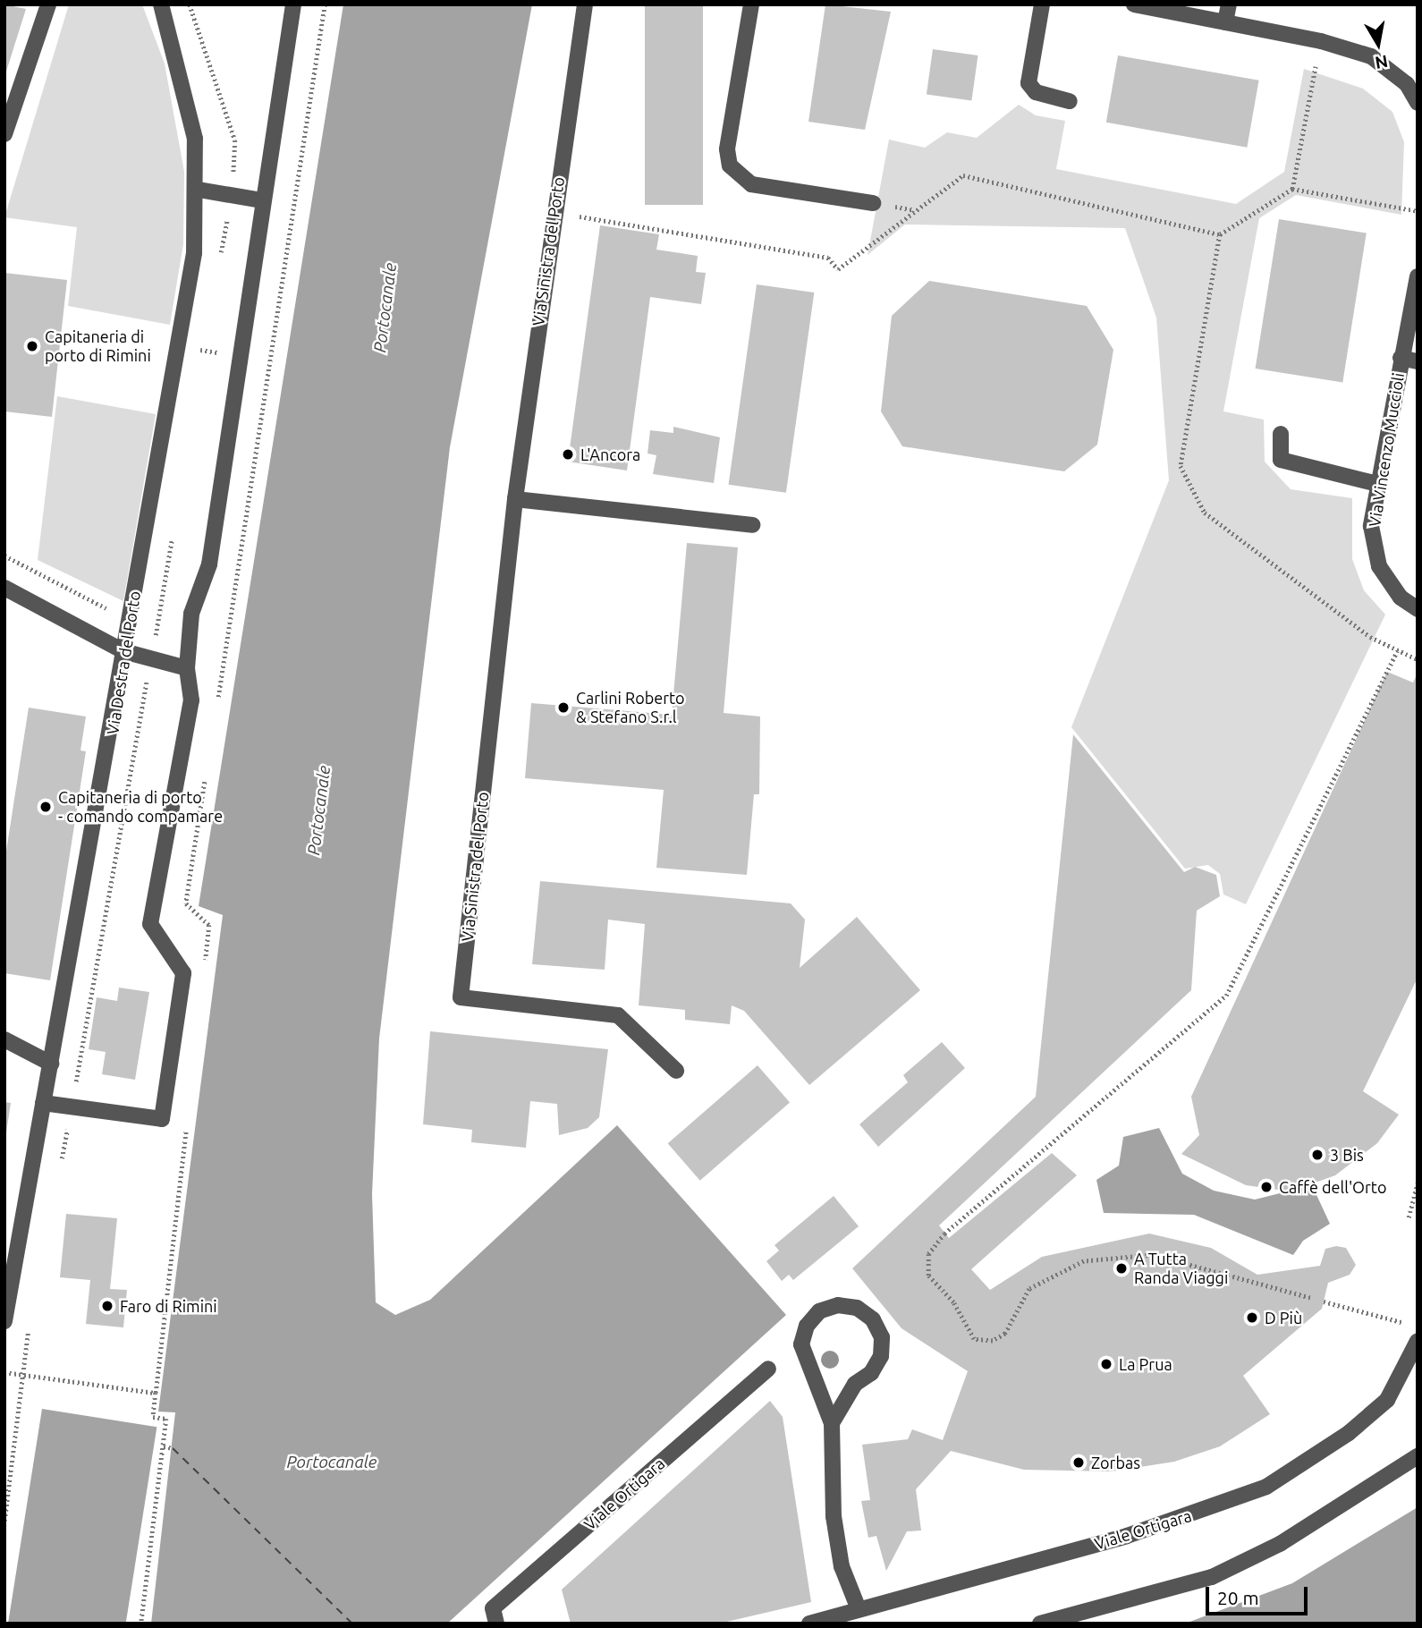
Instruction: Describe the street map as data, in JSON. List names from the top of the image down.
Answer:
{
  "streets": {
    "street": [
      "Via Sinistra del Porto",
      "Via Vincenzo Muccioli",
      "Via Destra del Porto",
      "Viale Ortigara"
    ]
  },
  "water": ["Portocanale"],
  "places": [
    "Capitaneria di porto di Rimini",
    "L'Ancora",
    "Carlini Roberto & Stefano S.r.l",
    "Capitaneria di porto - comando compamare",
    "3 Bis",
    "Caffè dell'Orto",
    "A Tutta Randa Viaggi",
    "Faro di Rimini",
    "D Più",
    "La Prua",
    "Zorbas"
  ],
  "scale_bar": "20 m",
  "north": "bottom"
}
